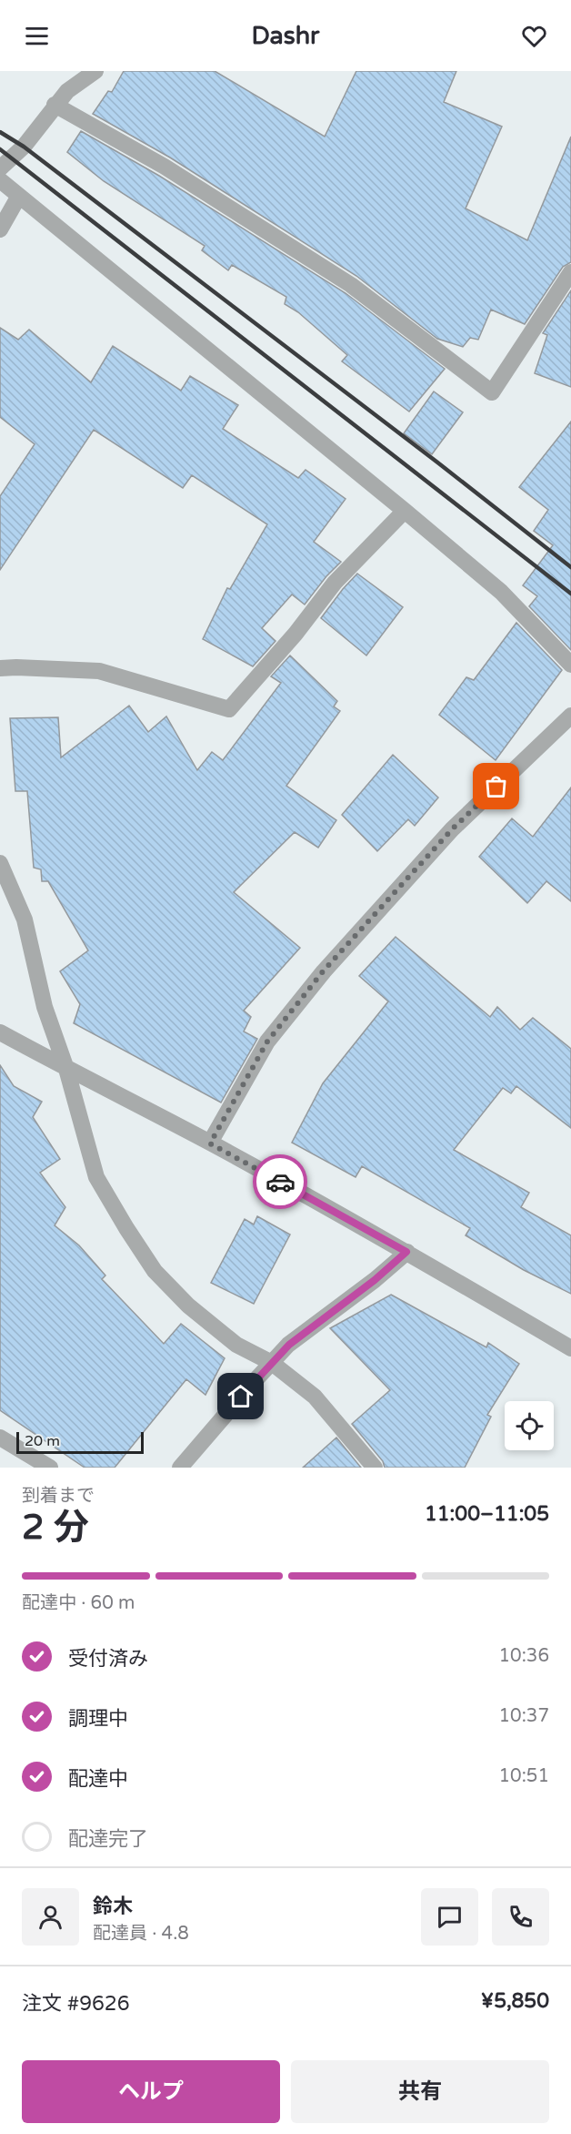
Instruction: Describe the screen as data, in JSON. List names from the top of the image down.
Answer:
{
  "scale_bar": "20 m",
  "page": {
    "header": "Dashr",
    "scale": "20 m",
    "heading": ["2 分", "到着まで", "11:00–11:05"],
    "panel": [
      "鈴木",
      "配達員 · 4.8",
      "注文 #9626",
      "¥5,850"
    ],
    "bar": "配達中 · 60 m",
    "list": [
      ["受付済み", "10:36"],
      ["調理中", "10:37"],
      ["配達中", "10:51"],
      "配達完了"
    ],
    "buttons": ["ヘルプ", "共有"]
  }
}
